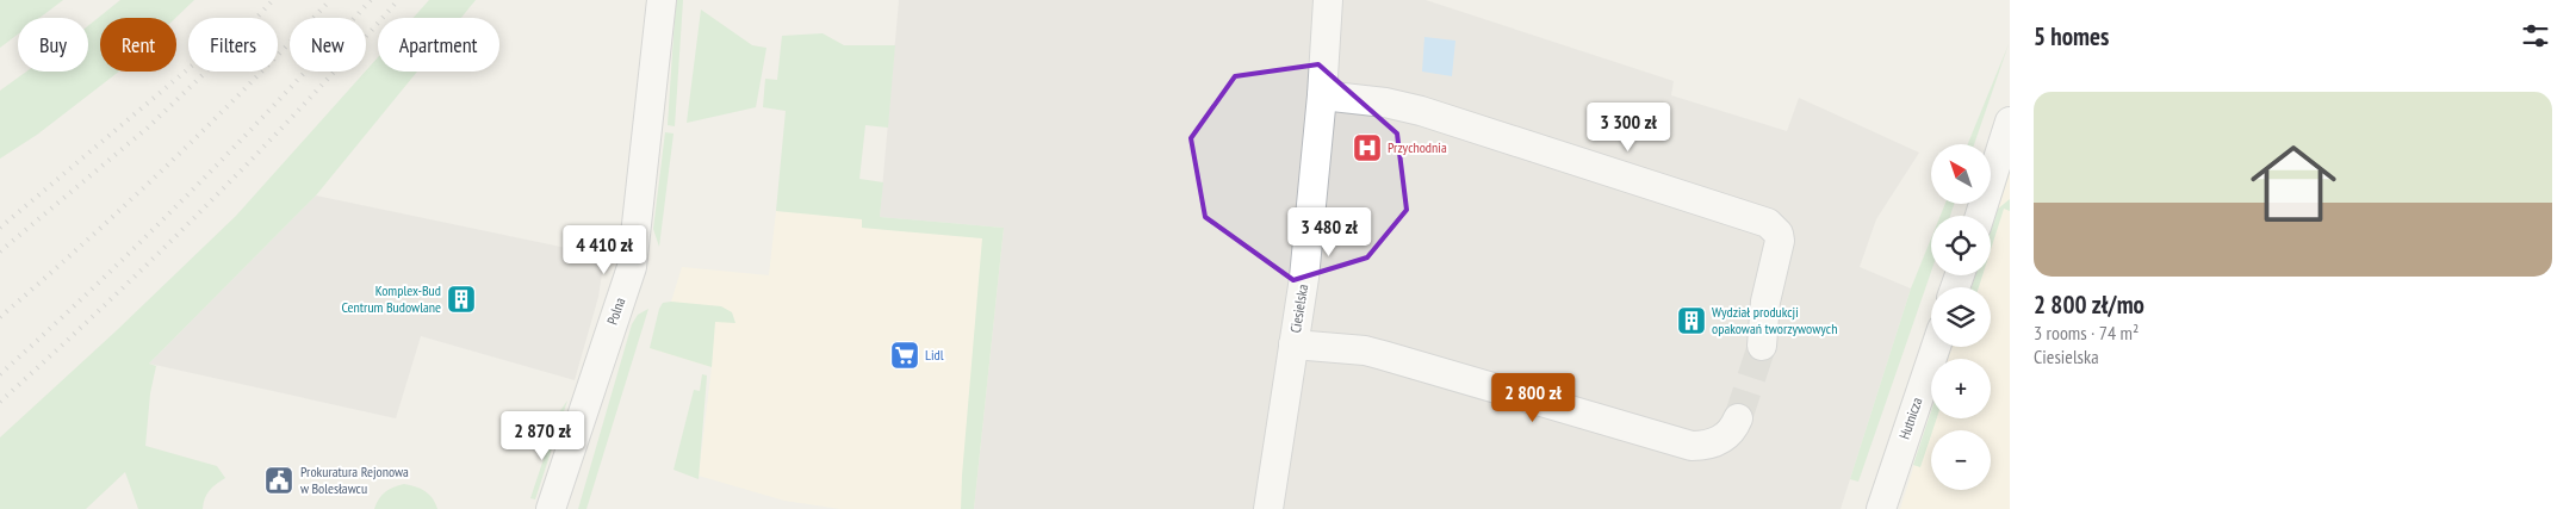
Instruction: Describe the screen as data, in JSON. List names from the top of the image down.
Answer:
{
  "streets": {
    "street": ["Ciesielska", "Polna", "Hutnicza"]
  },
  "places": {
    "hospital": ["Przychodnia"],
    "building": ["Komplex-Bud Centrum Budowlane", "Wydział produkcji opakowań tworzywowych"],
    "supermarket": ["Lidl"],
    "public building": ["Prokuratura Rejonowa w Bolesławcu"]
  },
  "north": "top left",
  "page": {
    "heading": "5 homes",
    "chip": [
      "Buy",
      "Rent",
      "Filters",
      "New",
      "Apartment"
    ],
    "list": [
      {
        "name": "2 800 zł/mo",
        "note": "3 rooms · 74 m² · Ciesielska"
      }
    ],
    "price": [
      "3 300 zł",
      "3 480 zł",
      "4 410 zł",
      "2 800 zł",
      "2 870 zł"
    ],
    "map_buttons": ["+", "−"]
  }
}
